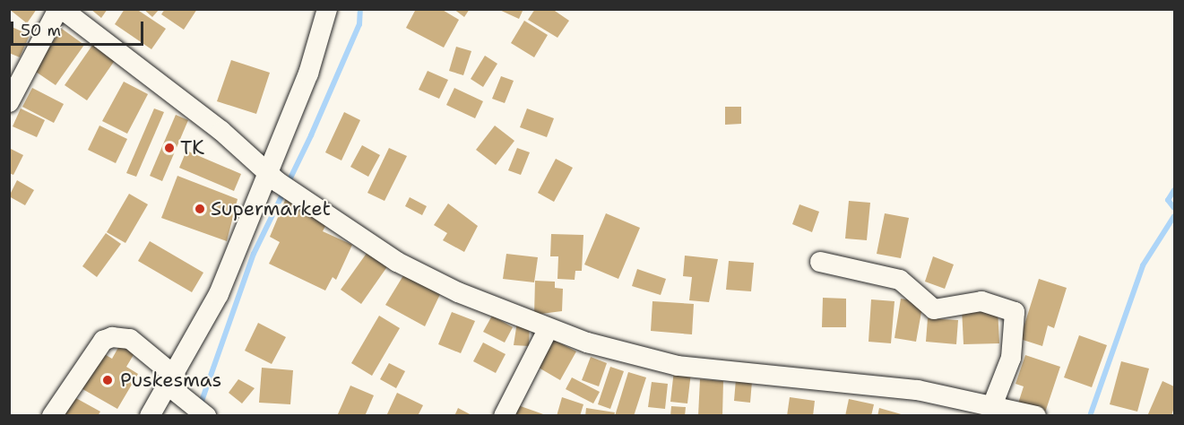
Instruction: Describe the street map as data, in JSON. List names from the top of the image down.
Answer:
{
  "places": ["TK", "Supermarket", "Puskesmas"],
  "scale_bar": "50 m"
}
